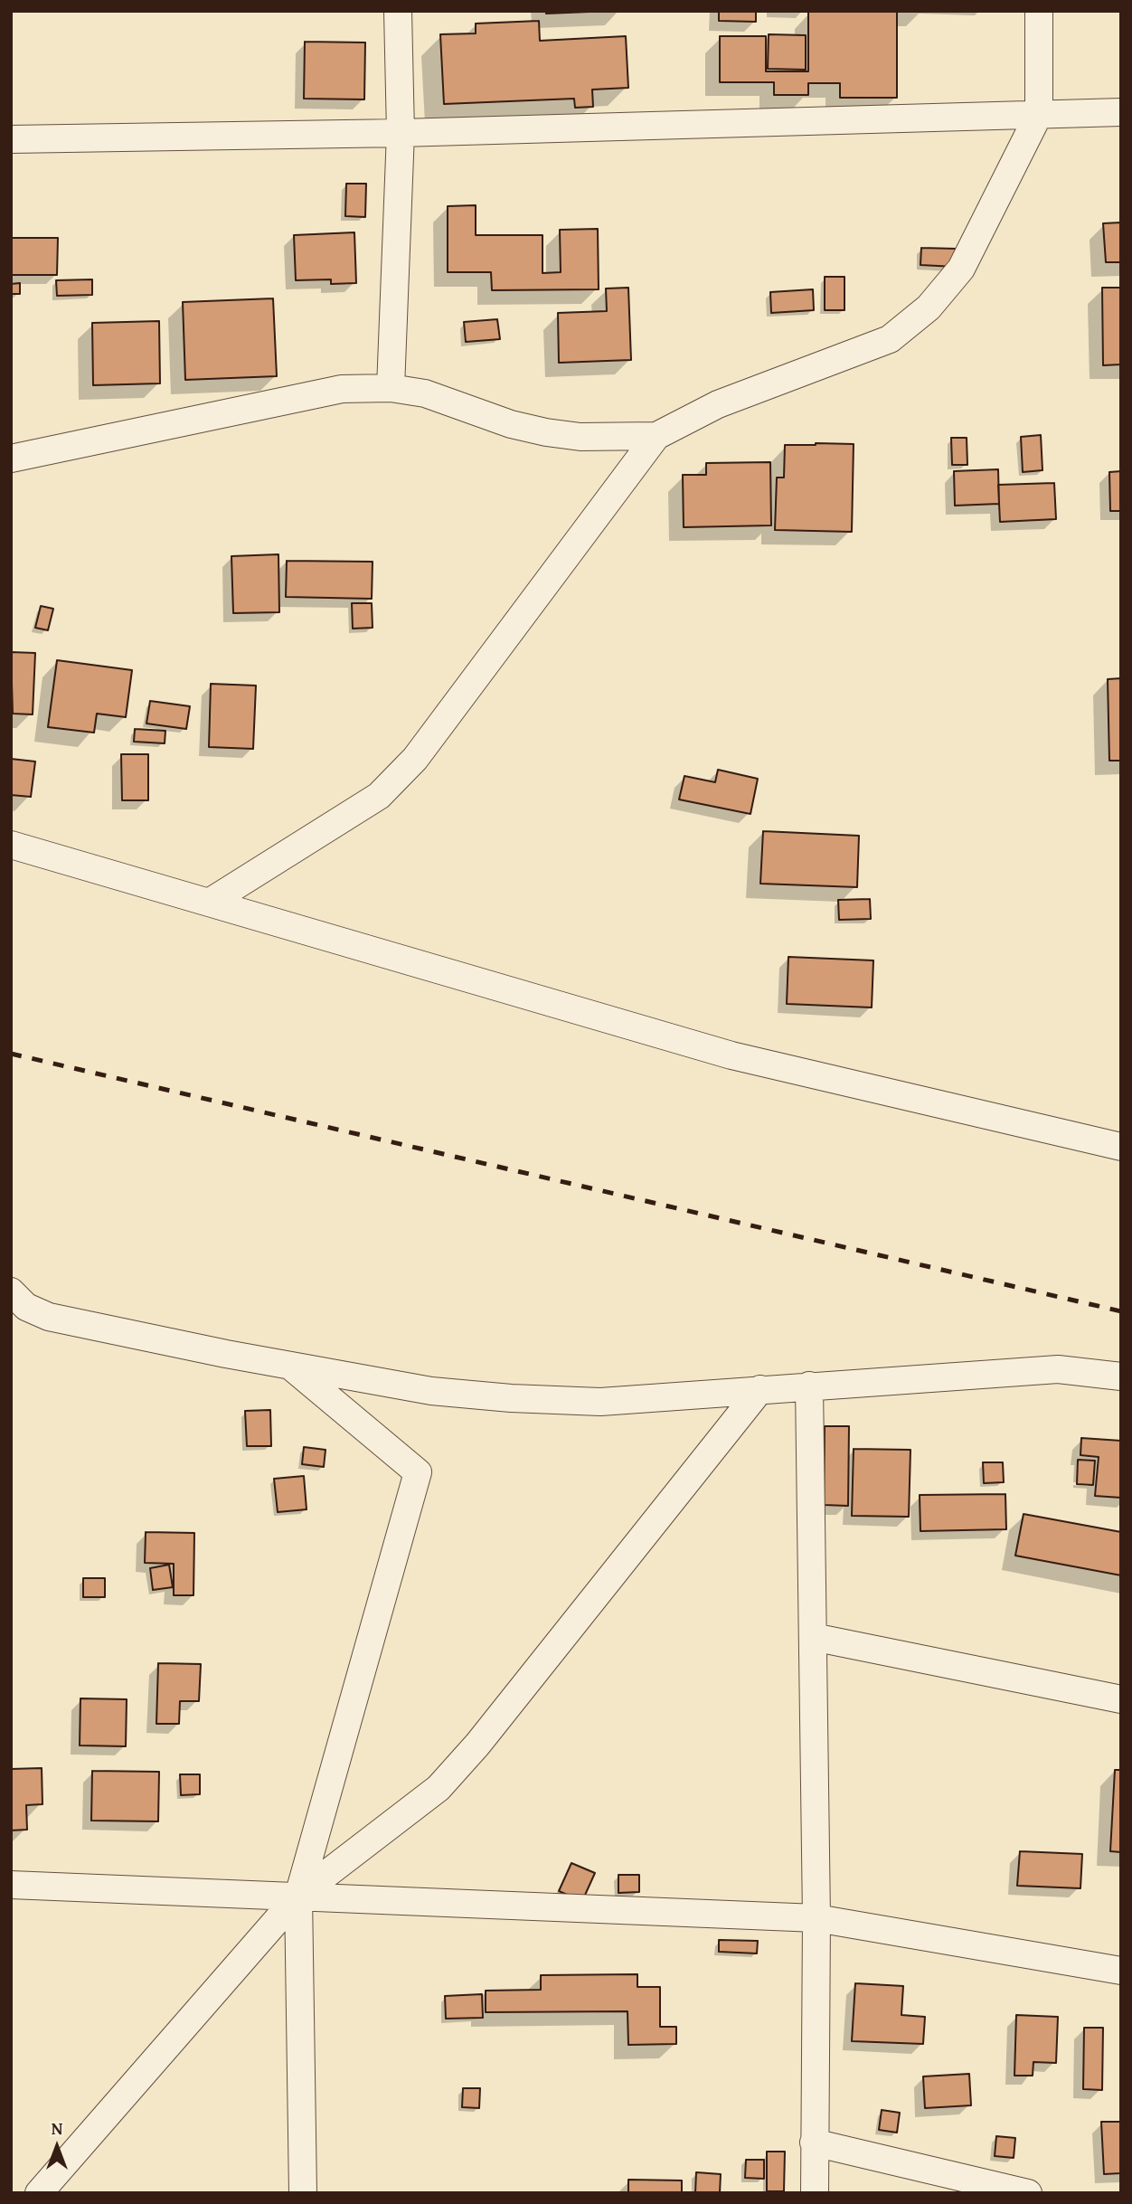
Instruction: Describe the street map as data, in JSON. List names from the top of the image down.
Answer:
{
  "north": "top"
}
